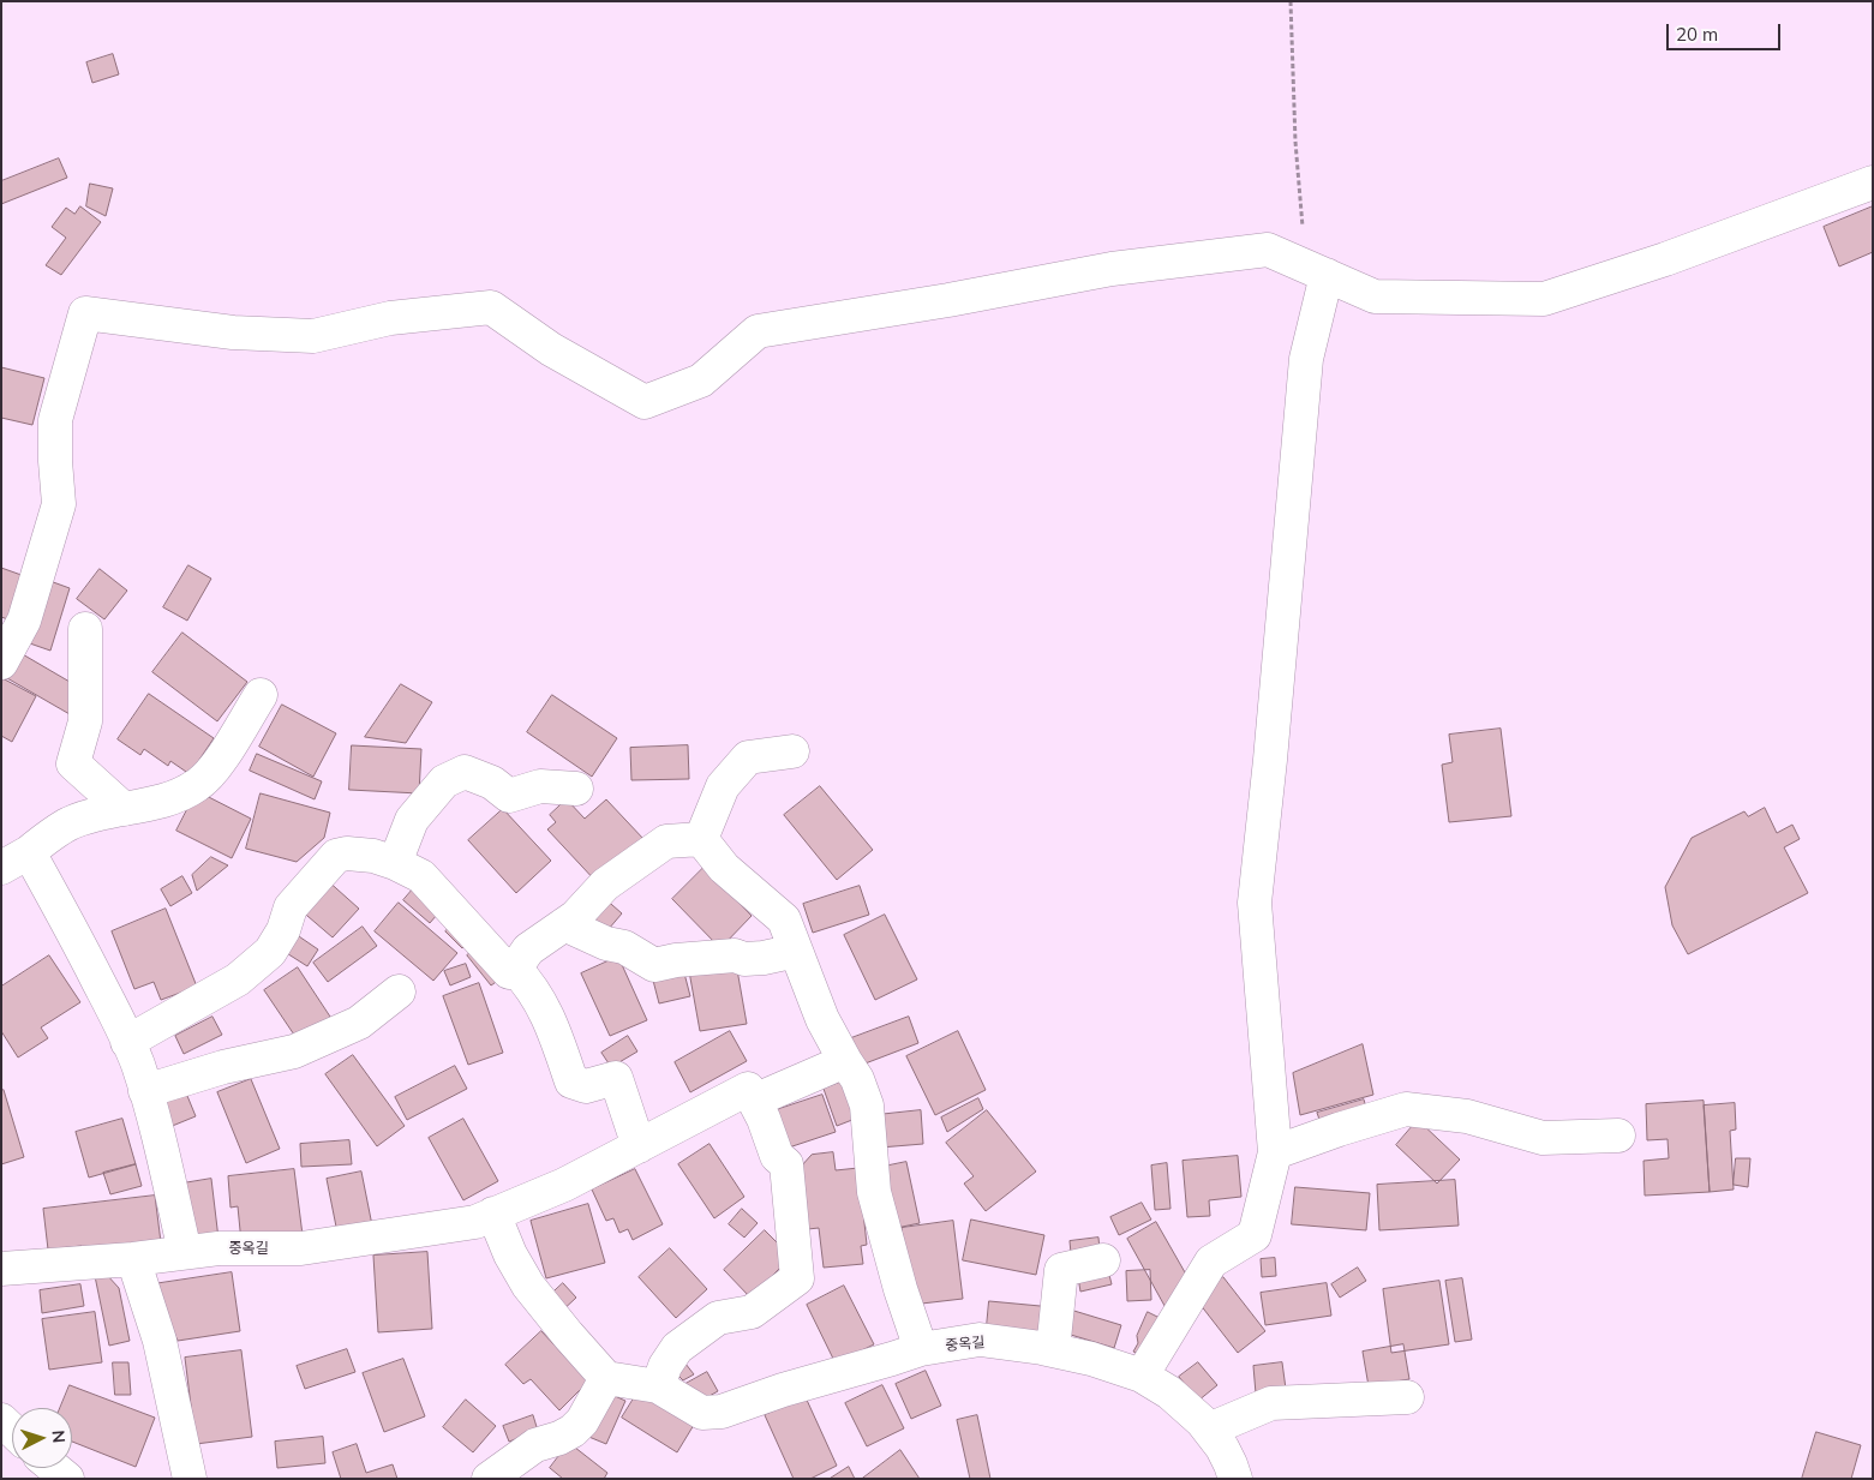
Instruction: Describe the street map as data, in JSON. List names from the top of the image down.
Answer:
{
  "streets": {
    "street": ["중옥길"]
  },
  "scale_bar": "20 m",
  "north": "right"
}
